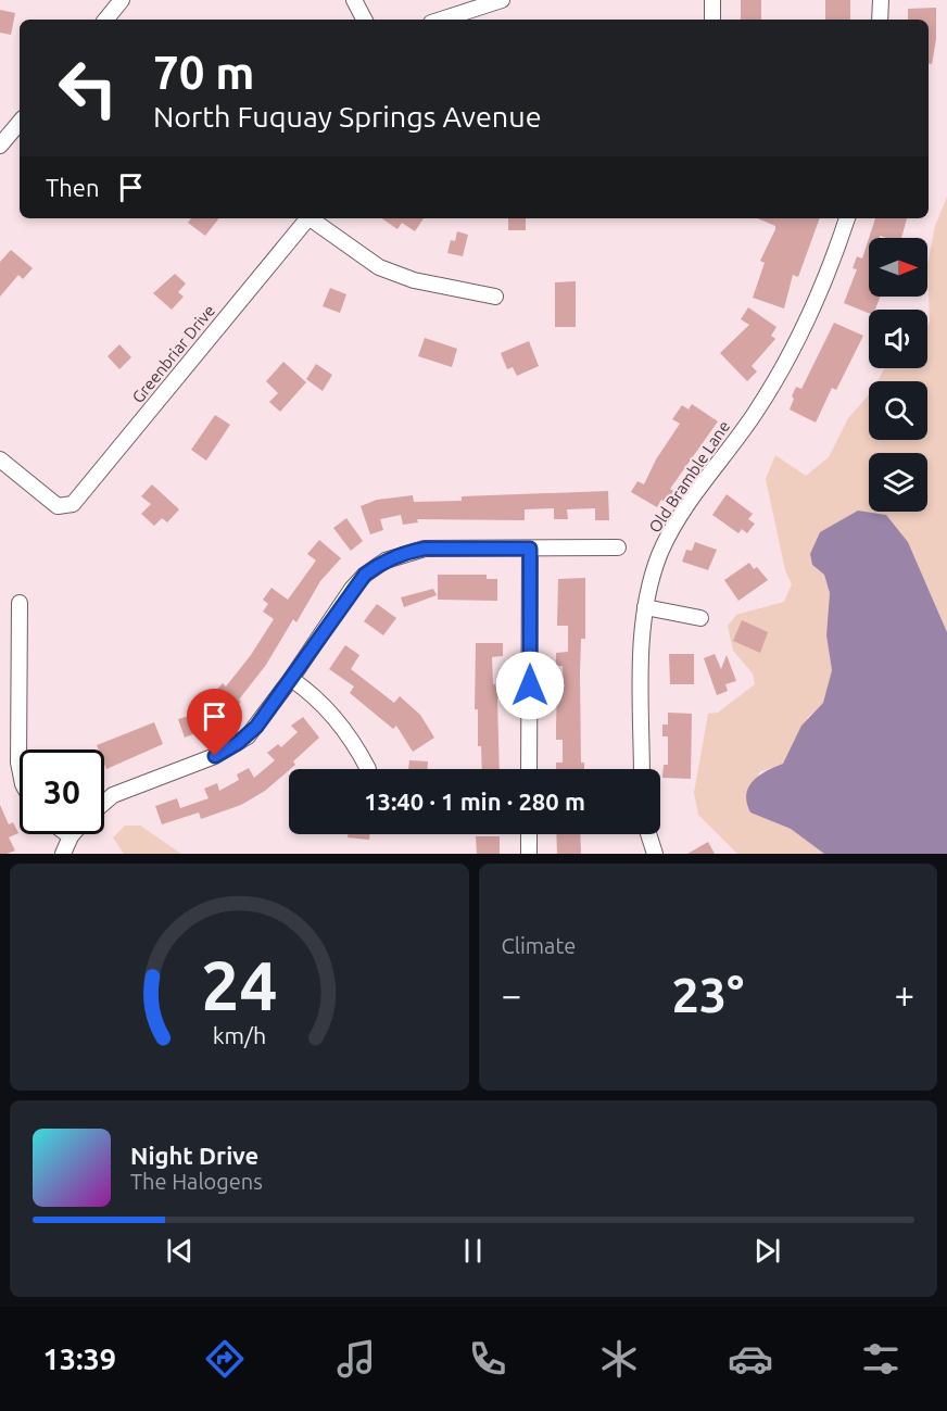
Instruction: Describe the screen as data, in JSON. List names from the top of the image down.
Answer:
{
  "streets": {
    "street": ["Greenbriar Drive", "Old Bramble Lane"]
  },
  "north": "right",
  "page": {
    "turn": ["70 m", "North Fuquay Springs Avenue"],
    "then": "Then",
    "limit": "30",
    "trip": "13:40 · 1 min · 280 m",
    "tile": "Climate",
    "heat": ["−", "23°", "+"],
    "song": ["Night Drive", "The Halogens"],
    "tabs": "13:39",
    "gauge": ["24", "km/h"]
  }
}
